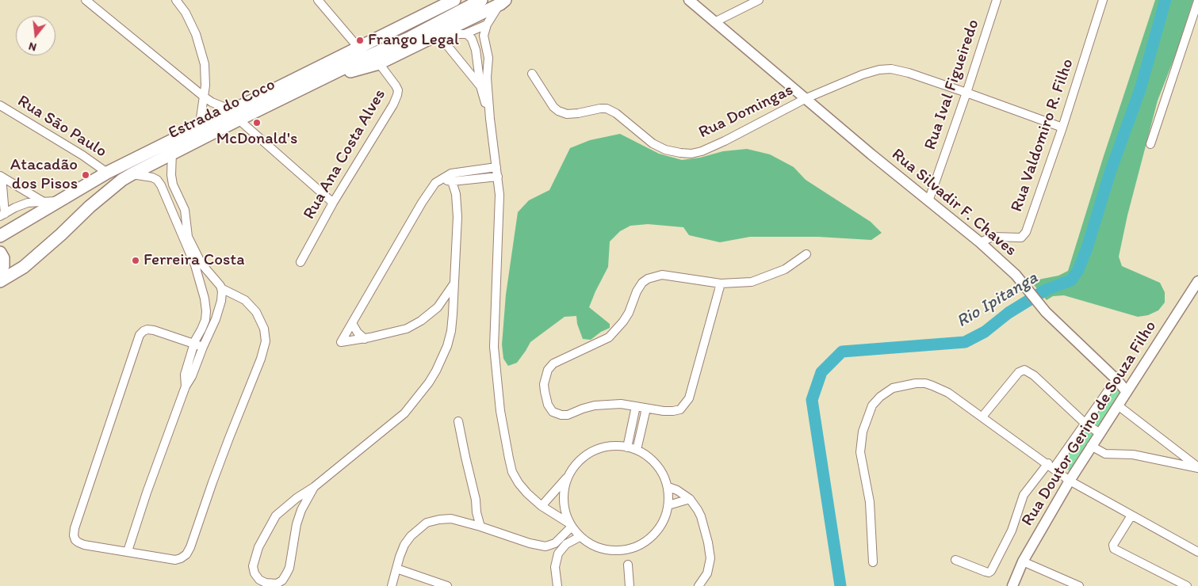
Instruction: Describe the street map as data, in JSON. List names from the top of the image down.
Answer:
{
  "streets": {
    "highway": ["Estrada do Coco"],
    "main road": ["Rua Silvadir F. Chaves", "Rua Doutor Gerino de Souza Filho"],
    "street": [
      "Rua Ival Figueiredo",
      "Rua Domingas",
      "Rua São Paulo",
      "Rua Valdomiro R. Filho",
      "Rua Ana Costa Alves"
    ]
  },
  "crossings": [
    ["Rua Ival Figueiredo", "Rua Silvadir F. Chaves"],
    ["Estrada do Coco", "Rua São Paulo"],
    ["Rua Domingas", "Rua Silvadir F. Chaves"],
    ["Rua Valdomiro R. Filho", "Rua Silvadir F. Chaves"],
    ["Rua Silvadir F. Chaves", "Rua Doutor Gerino de Souza Filho"]
  ],
  "water": ["Rio Ipitanga"],
  "places": [
    "Frango Legal",
    "McDonald's",
    "Atacadão dos Pisos",
    "Ferreira Costa"
  ],
  "north": "bottom"
}
